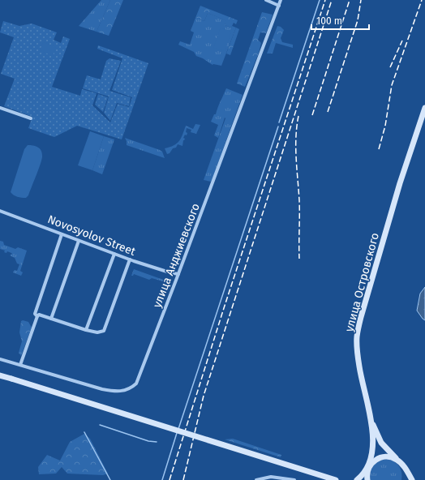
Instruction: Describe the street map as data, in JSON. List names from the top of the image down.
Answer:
{
  "streets": {
    "street": ["Novosyolov Street", "улица Анджиевского", "улица Островского"]
  },
  "crossings": [
    ["Novosyolov Street", "улица Анджиевского"]
  ],
  "scale_bar": "100 m"
}
